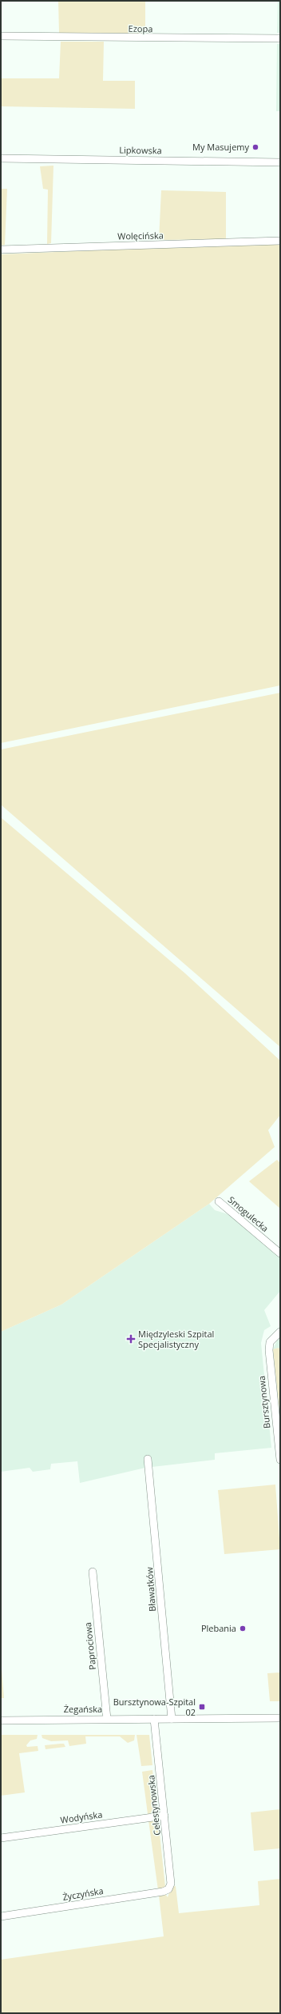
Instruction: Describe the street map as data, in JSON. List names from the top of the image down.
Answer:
{
  "streets": {
    "street": [
      "Ezopa",
      "Lipkowska",
      "Wolęcińska",
      "Smogulecka",
      "Bursztynowa",
      "Bławatków",
      "Paprociowa",
      "Żegańska",
      "Celestynowska",
      "Wodyńska",
      "Życzyńska"
    ]
  },
  "crossings": [
    ["Bławatków", "Żegańska"],
    ["Paprociowa", "Żegańska"],
    ["Żegańska", "Celestynowska"],
    ["Celestynowska", "Wodyńska"],
    ["Celestynowska", "Życzyńska"]
  ],
  "places": {
    "other": ["My Masujemy", "Plebania"],
    "health": ["Międzyleski Szpital Specjalistyczny"],
    "transit": ["Bursztynowa-Szpital 02"]
  }
}
